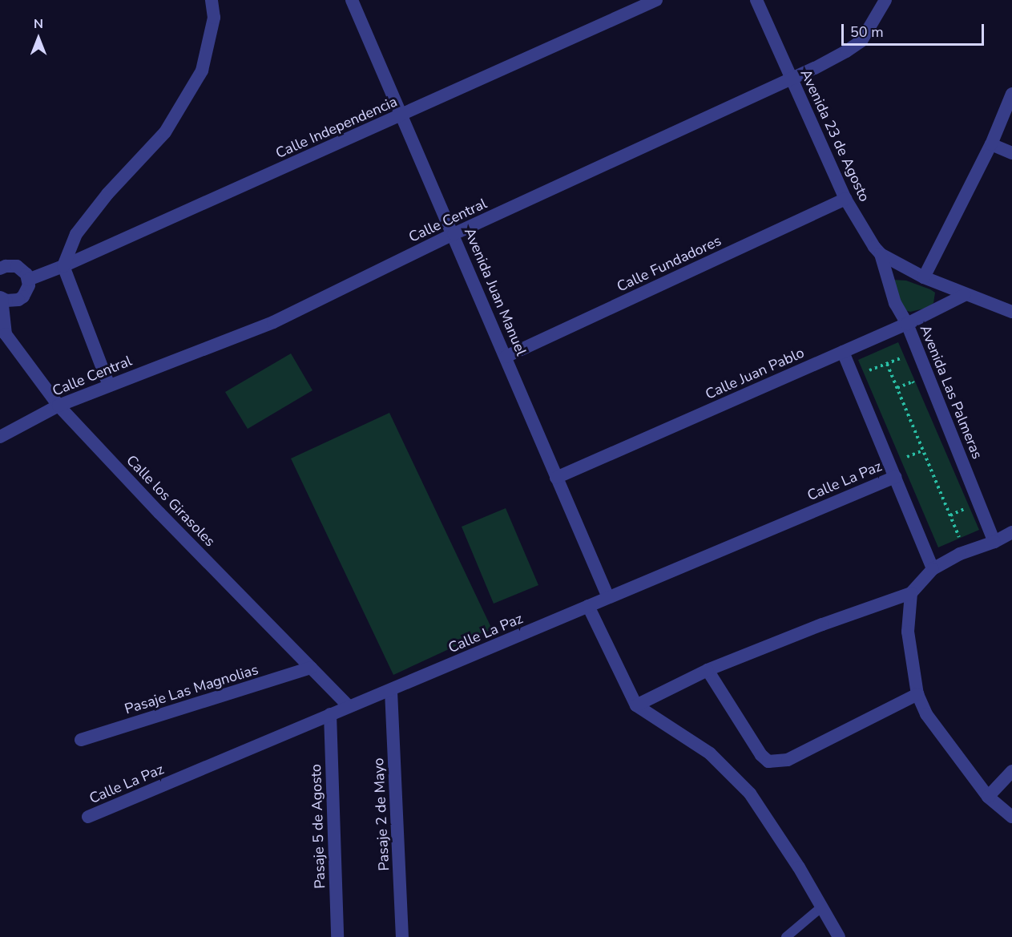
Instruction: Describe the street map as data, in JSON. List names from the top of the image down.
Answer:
{
  "streets": {
    "street": [
      "Calle Independencia",
      "Avenida 23 de Agosto",
      "Calle Central",
      "Calle Fundadores",
      "Avenida Juan Manuel",
      "Calle Juan Pablo",
      "Avenida Las Palmeras",
      "Calle La Paz",
      "Calle los Girasoles",
      "Pasaje Las Magnolias",
      "Pasaje 2 de Mayo",
      "Pasaje 5 de Agosto"
    ]
  },
  "crossings": [
    ["Calle Independencia", "Avenida Juan Manuel"],
    ["Avenida 23 de Agosto", "Calle Central"],
    ["Avenida 23 de Agosto", "Calle Fundadores"],
    ["Avenida 23 de Agosto", "Avenida Las Palmeras"],
    ["Calle Central", "Avenida Juan Manuel"],
    ["Calle Central", "Calle los Girasoles"],
    ["Calle Fundadores", "Avenida Juan Manuel"],
    ["Avenida Juan Manuel", "Calle Juan Pablo"],
    ["Avenida Juan Manuel", "Calle La Paz"],
    ["Calle Juan Pablo", "Avenida Las Palmeras"],
    ["Calle La Paz", "Calle los Girasoles"],
    ["Calle La Paz", "Pasaje 2 de Mayo"],
    ["Calle La Paz", "Pasaje 5 de Agosto"],
    ["Calle los Girasoles", "Pasaje Las Magnolias"]
  ],
  "scale_bar": "50 m",
  "north": "top"
}
